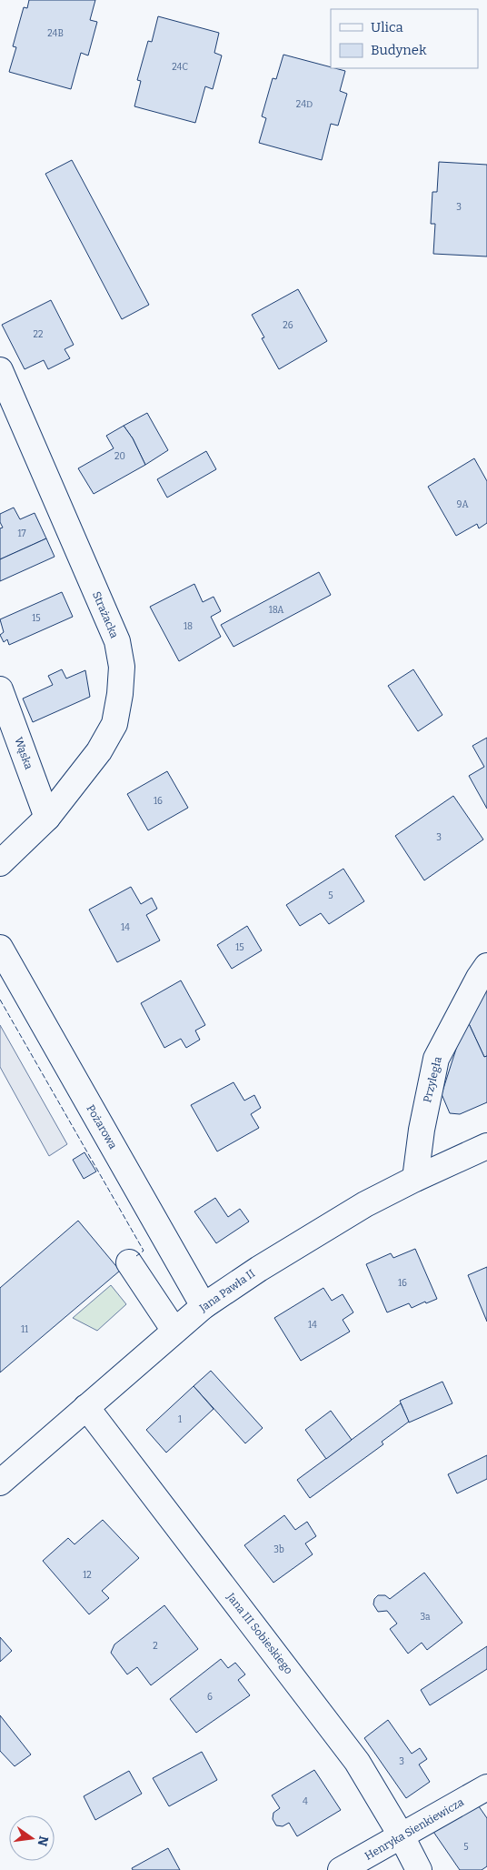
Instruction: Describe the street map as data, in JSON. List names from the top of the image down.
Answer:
{
  "streets": {
    "street": [
      "Strażacka",
      "Wąska",
      "Przyległa",
      "Pożarowa",
      "Jana Pawła II",
      "Jana III Sobieskiego",
      "Henryka Sienkiewicza"
    ]
  },
  "crossings": [
    ["Strażacka", "Wąska"],
    ["Przyległa", "Jana Pawła II"],
    ["Pożarowa", "Jana Pawła II"],
    ["Jana Pawła II", "Jana III Sobieskiego"],
    ["Jana III Sobieskiego", "Henryka Sienkiewicza"]
  ],
  "house_numbers": [
    "24B",
    "24C",
    "24D",
    "3",
    "26",
    "22",
    "20",
    "9A",
    "17",
    "18A",
    "15",
    "18",
    "16",
    "3",
    "5",
    "14",
    "15",
    "16",
    "14",
    "11",
    "1",
    "3b",
    "12",
    "3a",
    "2",
    "6",
    "3",
    "4",
    "5"
  ],
  "legend": ["Ulica", "Budynek"],
  "north": "right"
}
